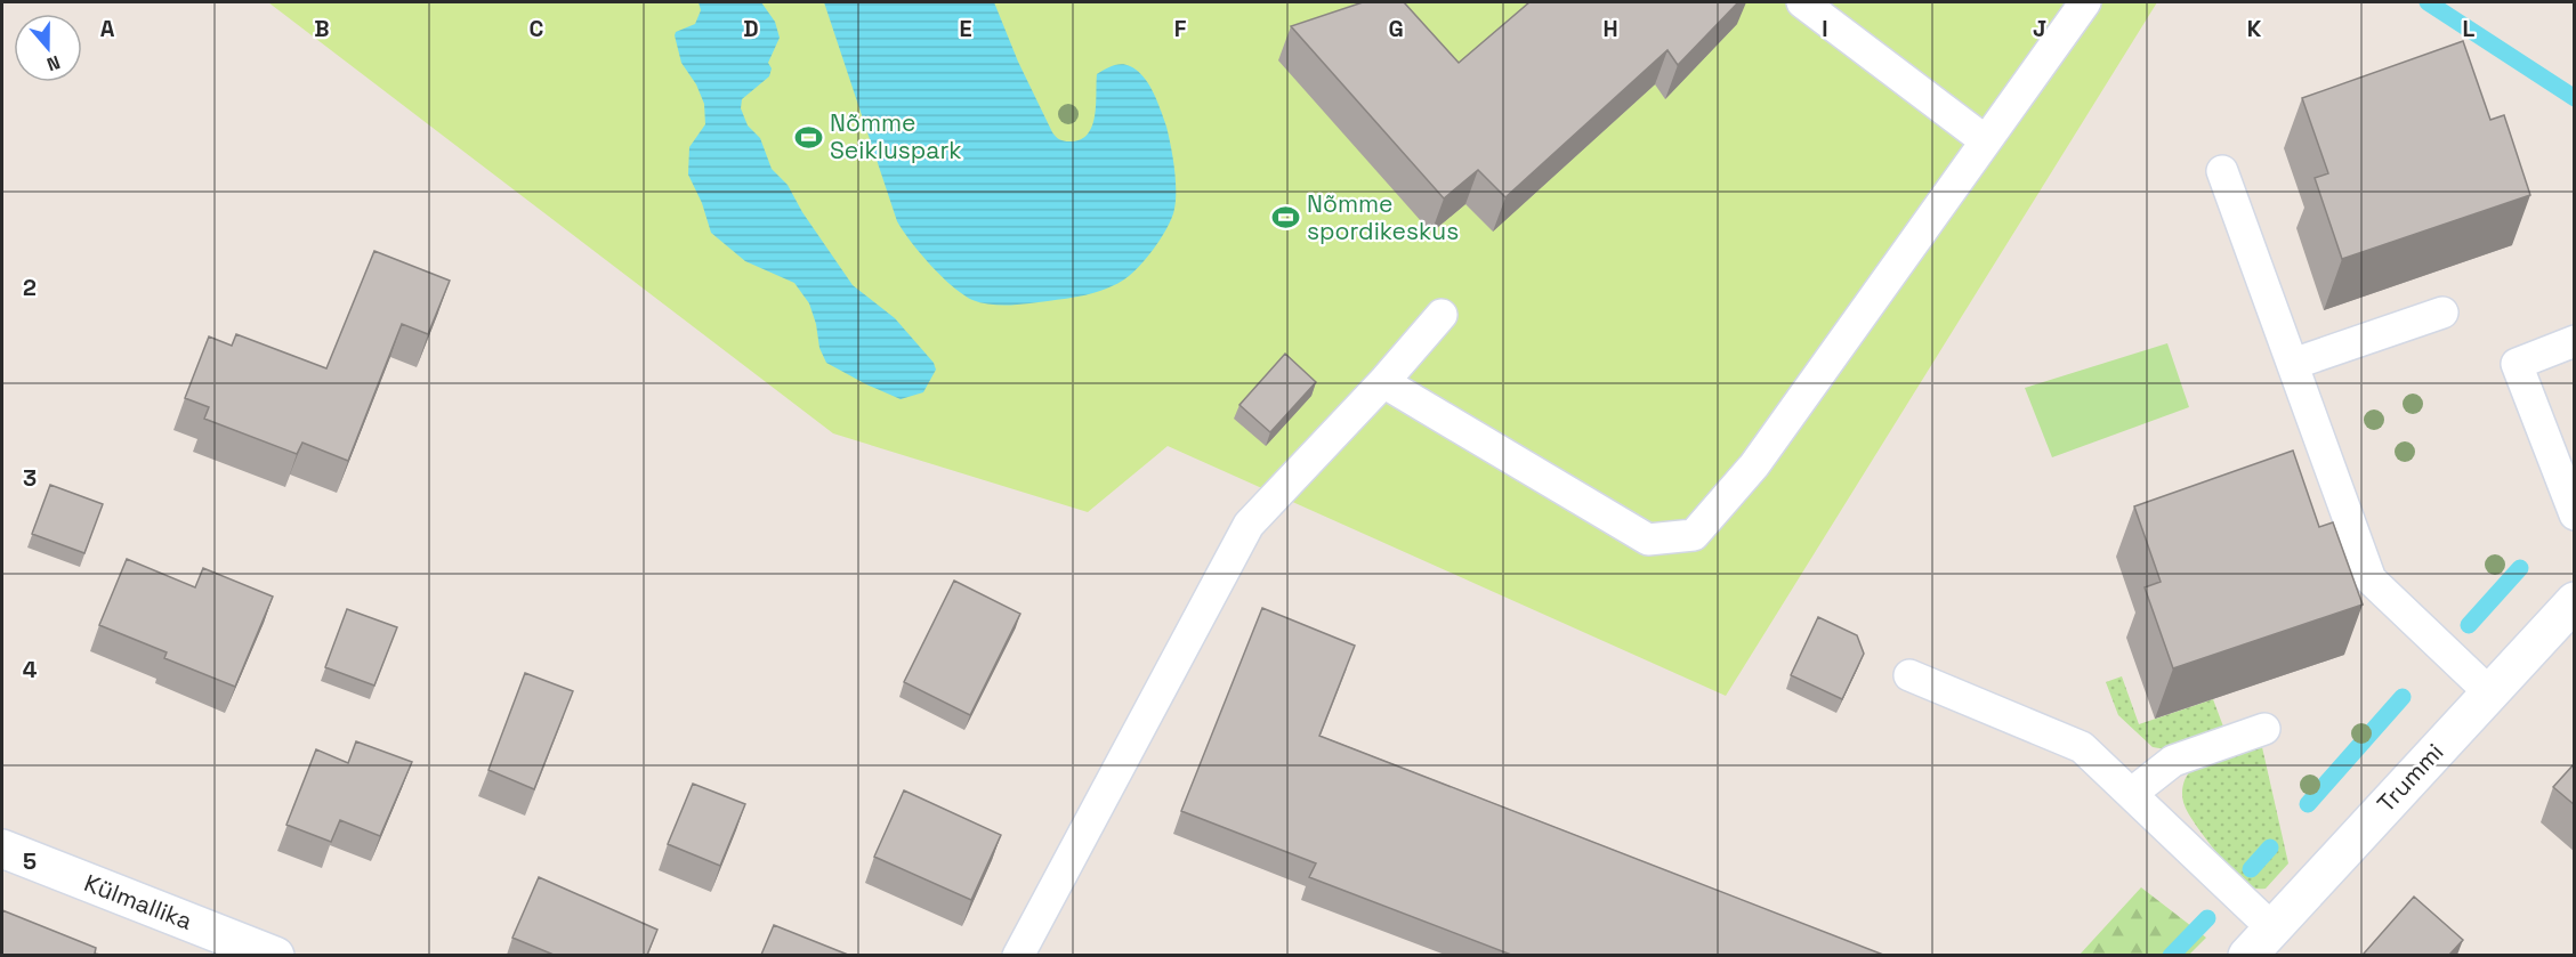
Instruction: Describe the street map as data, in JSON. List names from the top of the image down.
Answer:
{
  "streets": {
    "street": ["Trummi", "Külmallika"]
  },
  "places": {
    "sports": ["Nõmme Seikluspark", "Nõmme spordikeskus"]
  },
  "north": "bottom",
  "grid": {
    "columns": [
      "A",
      "B",
      "C",
      "D",
      "E",
      "F",
      "G",
      "H",
      "I",
      "J",
      "K",
      "L"
    ],
    "rows": [
      "2",
      "3",
      "4",
      "5"
    ]
  }
}
